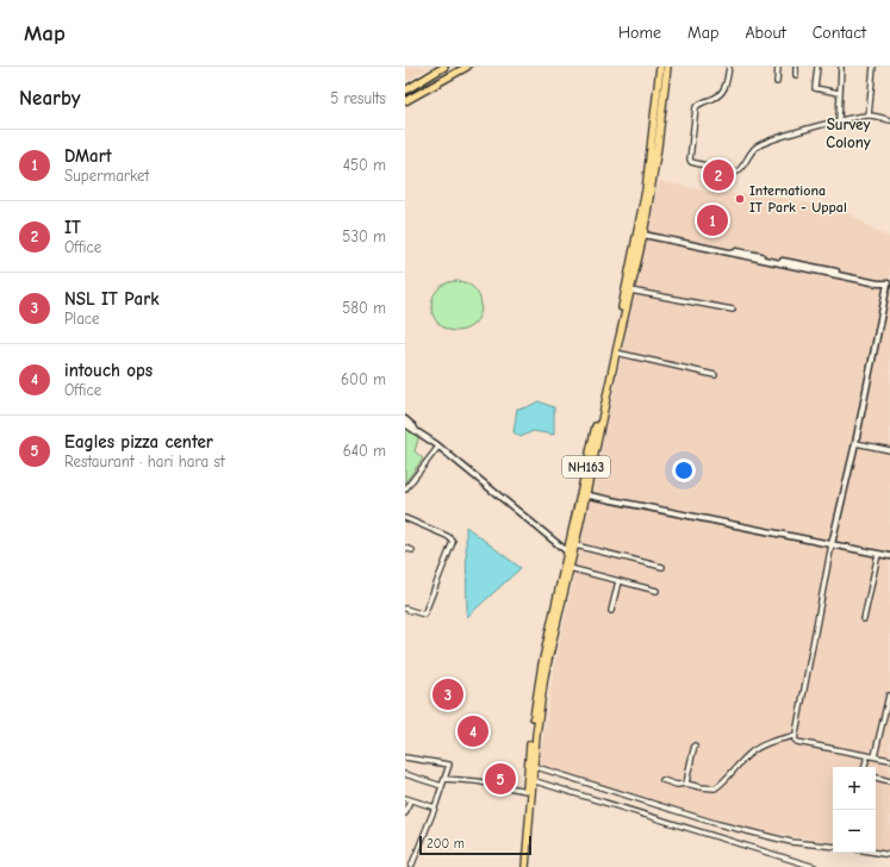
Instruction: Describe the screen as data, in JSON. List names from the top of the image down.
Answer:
{
  "streets": {
    "highway": ["NH163"]
  },
  "districts": ["Survey Colony"],
  "places": ["Internationa IT Park - Uppal"],
  "scale_bar": "200 m",
  "page": {
    "header": "Map",
    "nav": [
      "Home",
      "Map",
      "About",
      "Contact"
    ],
    "heading": ["Nearby", "5 results"],
    "list": [
      {
        "mark": "1",
        "name": "DMart",
        "note": "Supermarket",
        "value": "450 m"
      },
      {
        "mark": "2",
        "name": "IT",
        "note": "Office",
        "value": "530 m"
      },
      {
        "mark": "3",
        "name": "NSL IT Park",
        "note": "Place",
        "value": "580 m"
      },
      {
        "mark": "4",
        "name": "intouch ops",
        "note": "Office",
        "value": "600 m"
      },
      {
        "mark": "5",
        "name": "Eagles pizza center",
        "note": "Restaurant · hari hara st",
        "value": "640 m"
      }
    ],
    "pins": [
      "2",
      "1",
      "3",
      "4",
      "5"
    ],
    "map_buttons": ["+", "−"],
    "scale": "200 m"
  }
}
